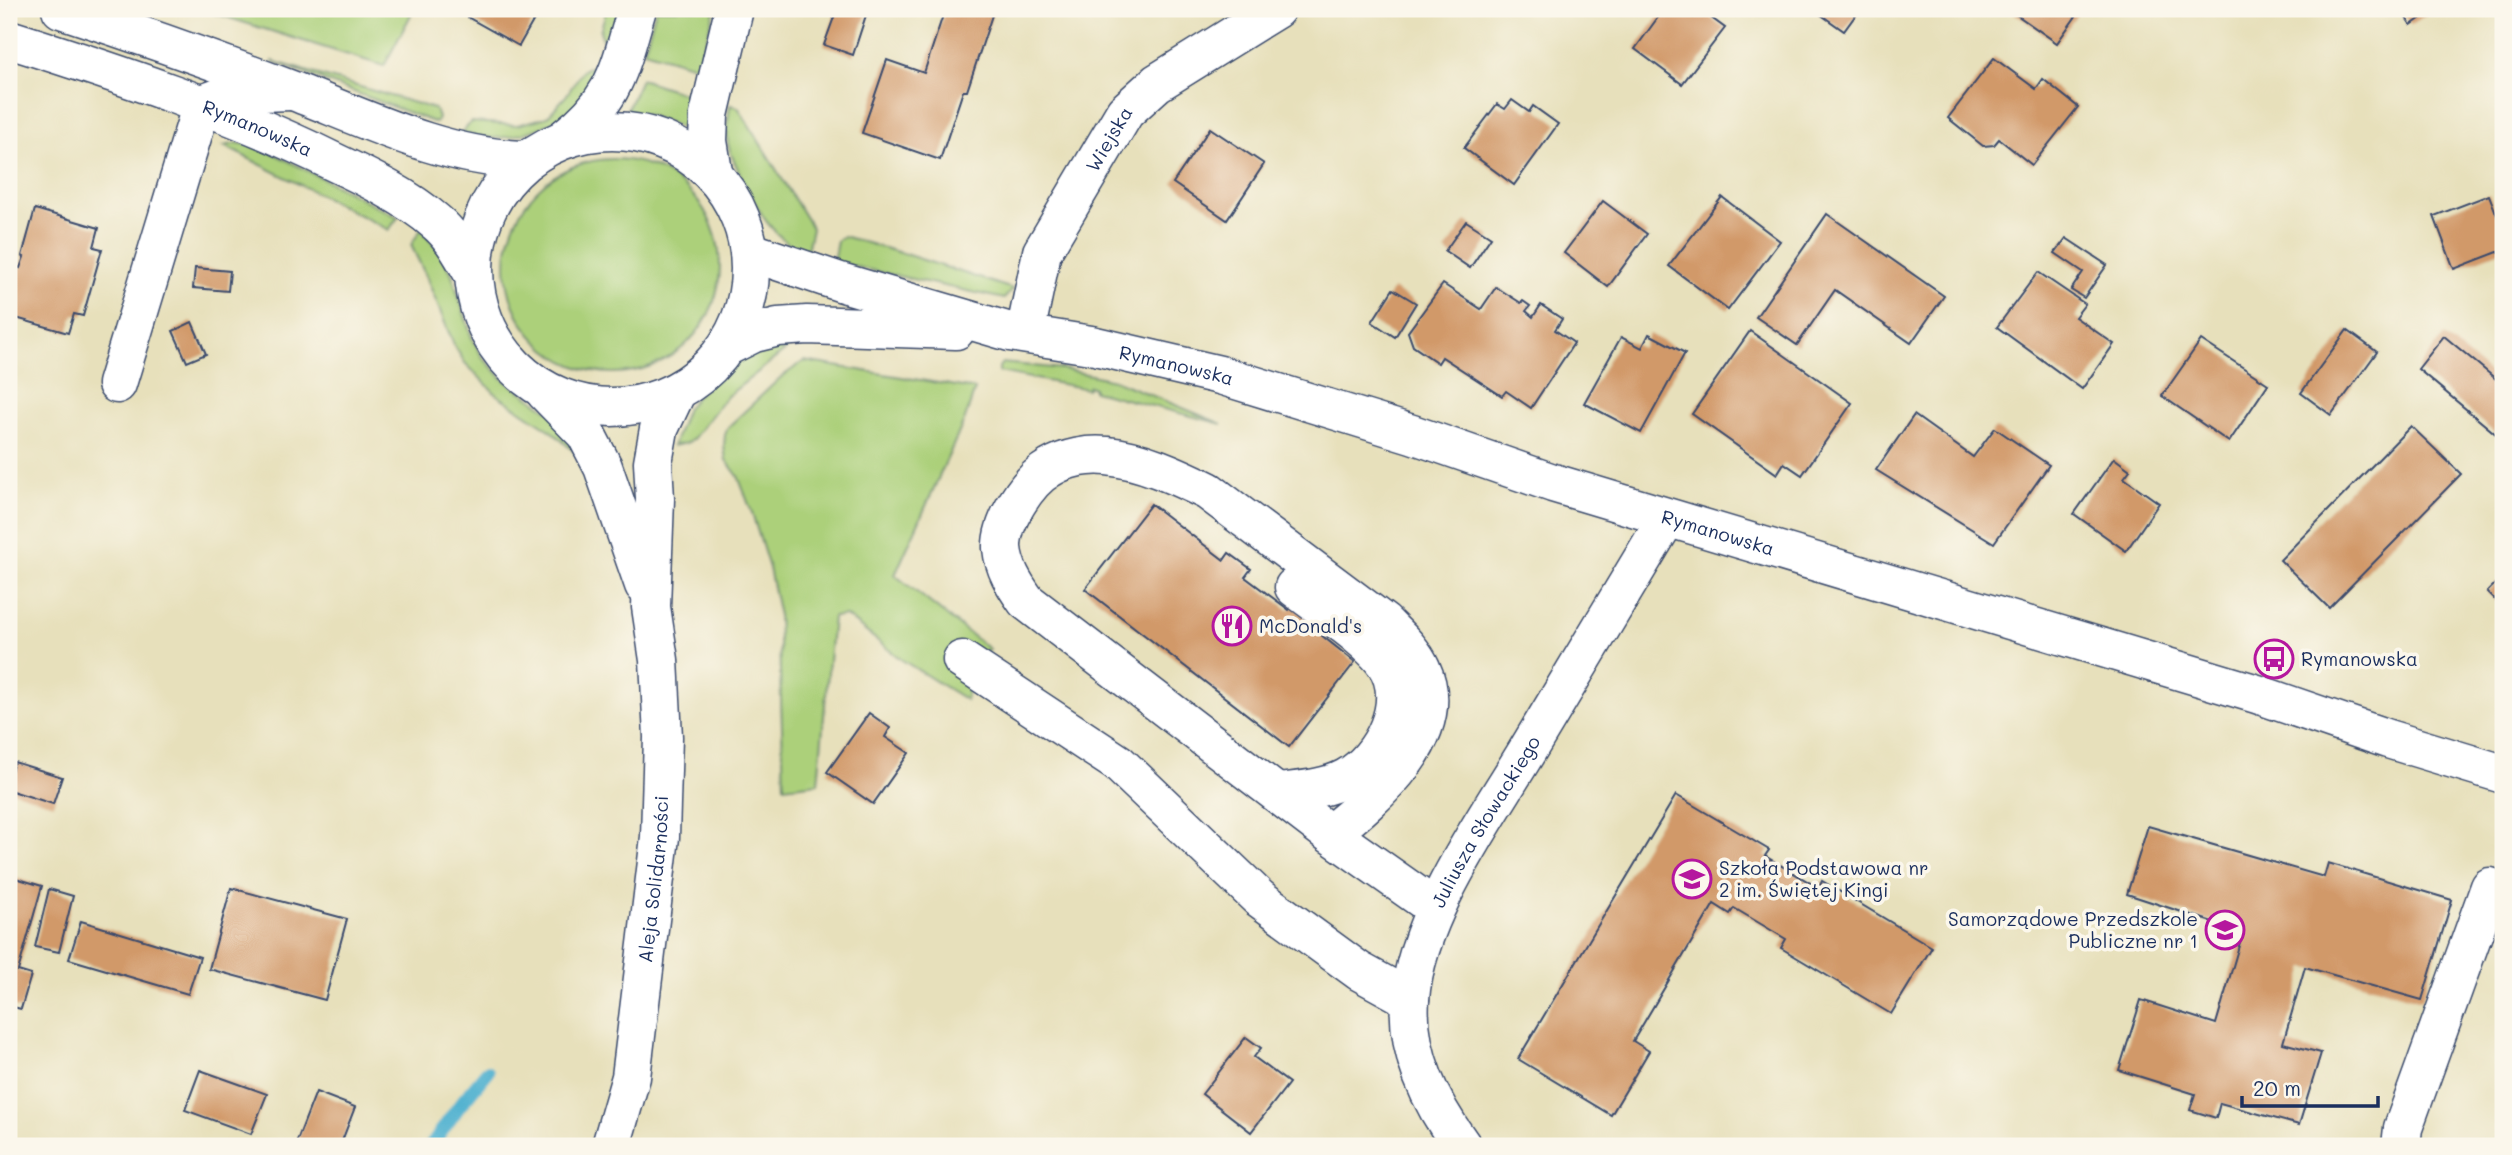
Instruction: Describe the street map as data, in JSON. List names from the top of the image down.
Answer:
{
  "streets": {
    "main road": [
      "Rymanowska",
      "Wiejska",
      "Juliusza Słowackiego",
      "Aleja Solidarności"
    ]
  },
  "crossings": [
    ["Rymanowska", "Wiejska"],
    ["Rymanowska", "Juliusza Słowackiego"]
  ],
  "places": {
    "restaurant": ["McDonald's"],
    "bus stop": ["Rymanowska"],
    "school or university": ["Szkoła Podstawowa nr 2 im. Świętej Kingi", "Samorządowe Przedszkole Publiczne nr 1"]
  },
  "scale_bar": "20 m"
}
